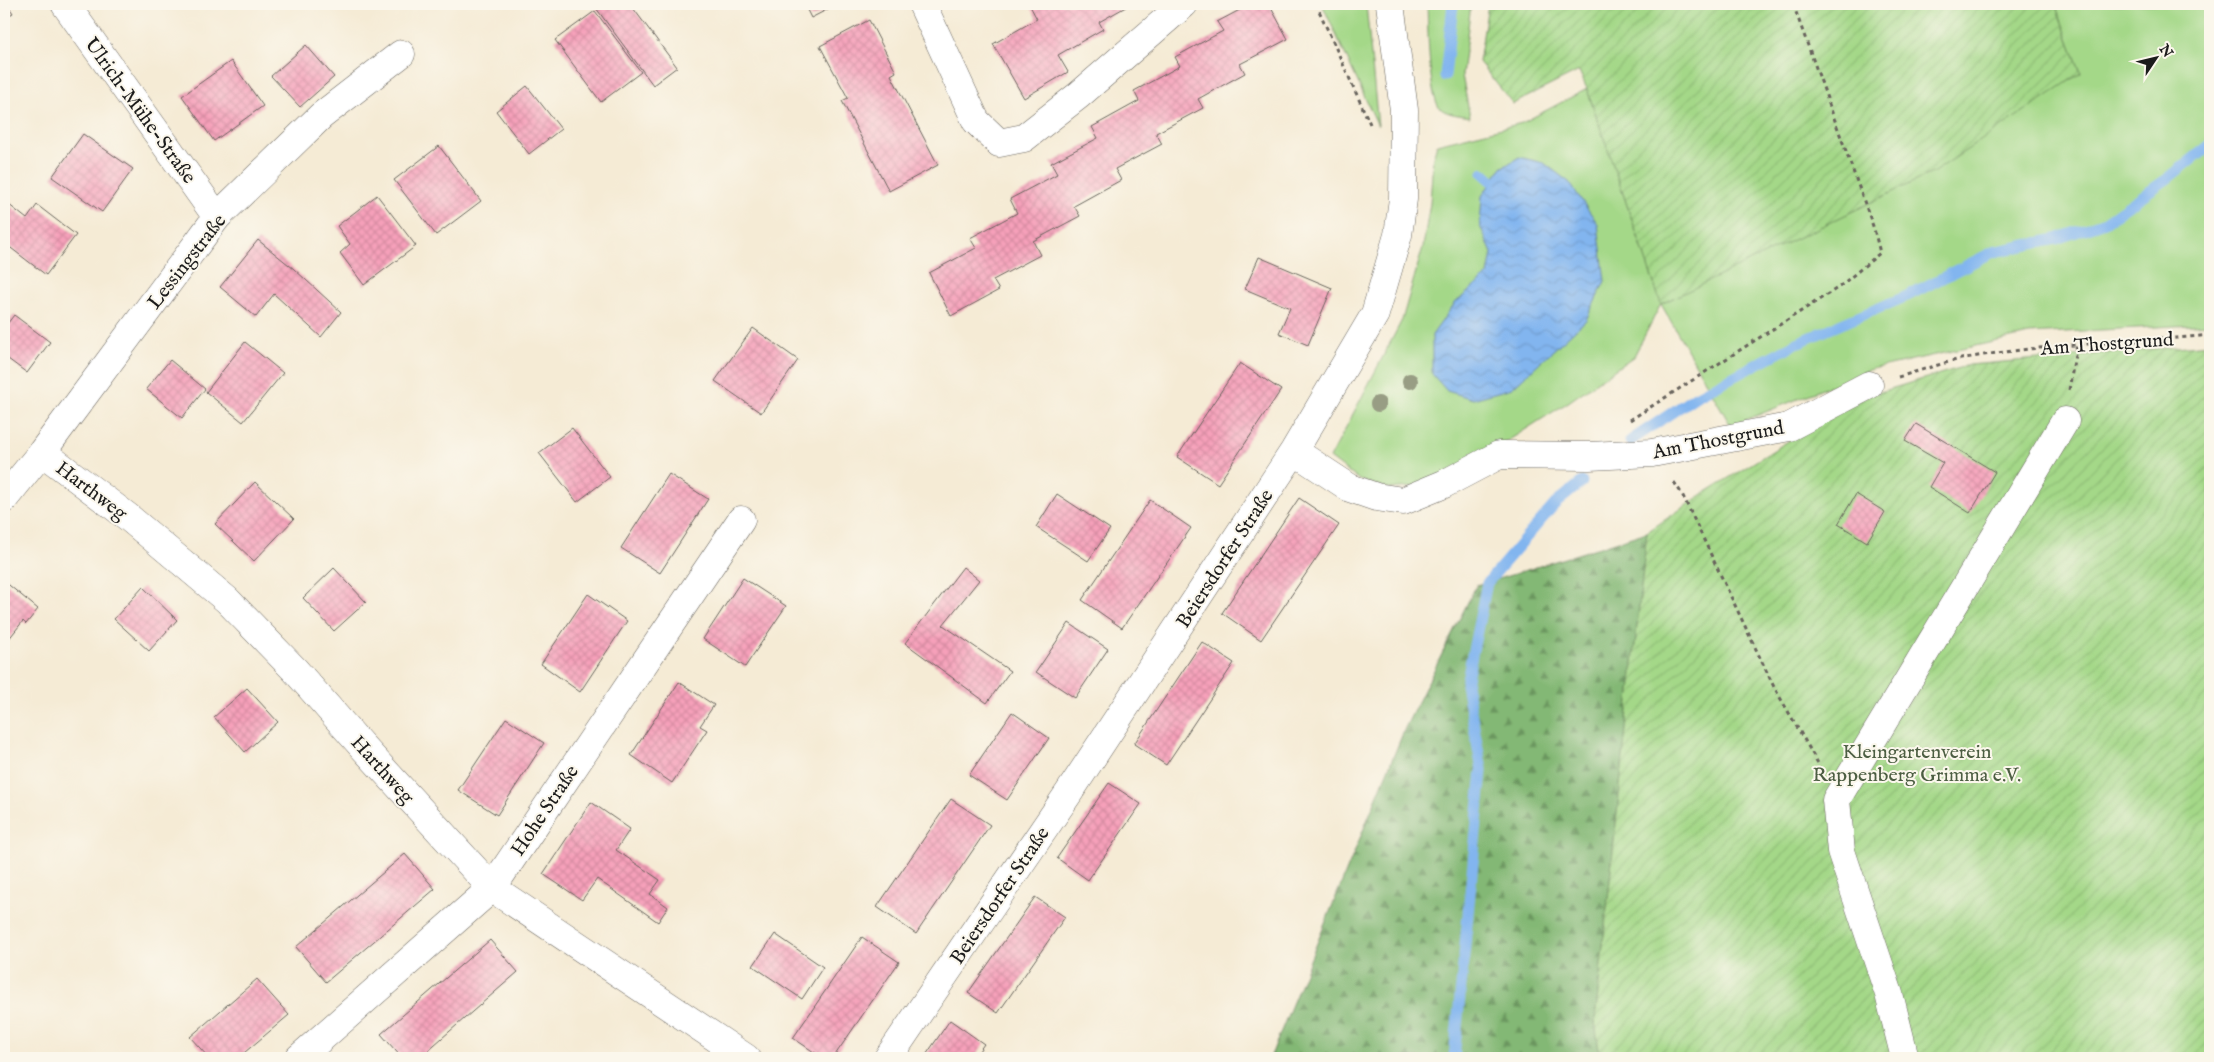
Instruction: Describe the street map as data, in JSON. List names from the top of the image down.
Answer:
{
  "streets": {
    "street": [
      "Ulrich-Mühe-Straße",
      "Lessingstraße",
      "Am Thostgrund",
      "Harthweg",
      "Beiersdorfer Straße",
      "Hohe Straße"
    ]
  },
  "crossings": [
    ["Ulrich-Mühe-Straße", "Lessingstraße"],
    ["Lessingstraße", "Harthweg"],
    ["Am Thostgrund", "Beiersdorfer Straße"],
    ["Harthweg", "Hohe Straße"]
  ],
  "parks": ["Kleingartenverein Rappenberg Grimma e.V."],
  "north": "top right"
}
